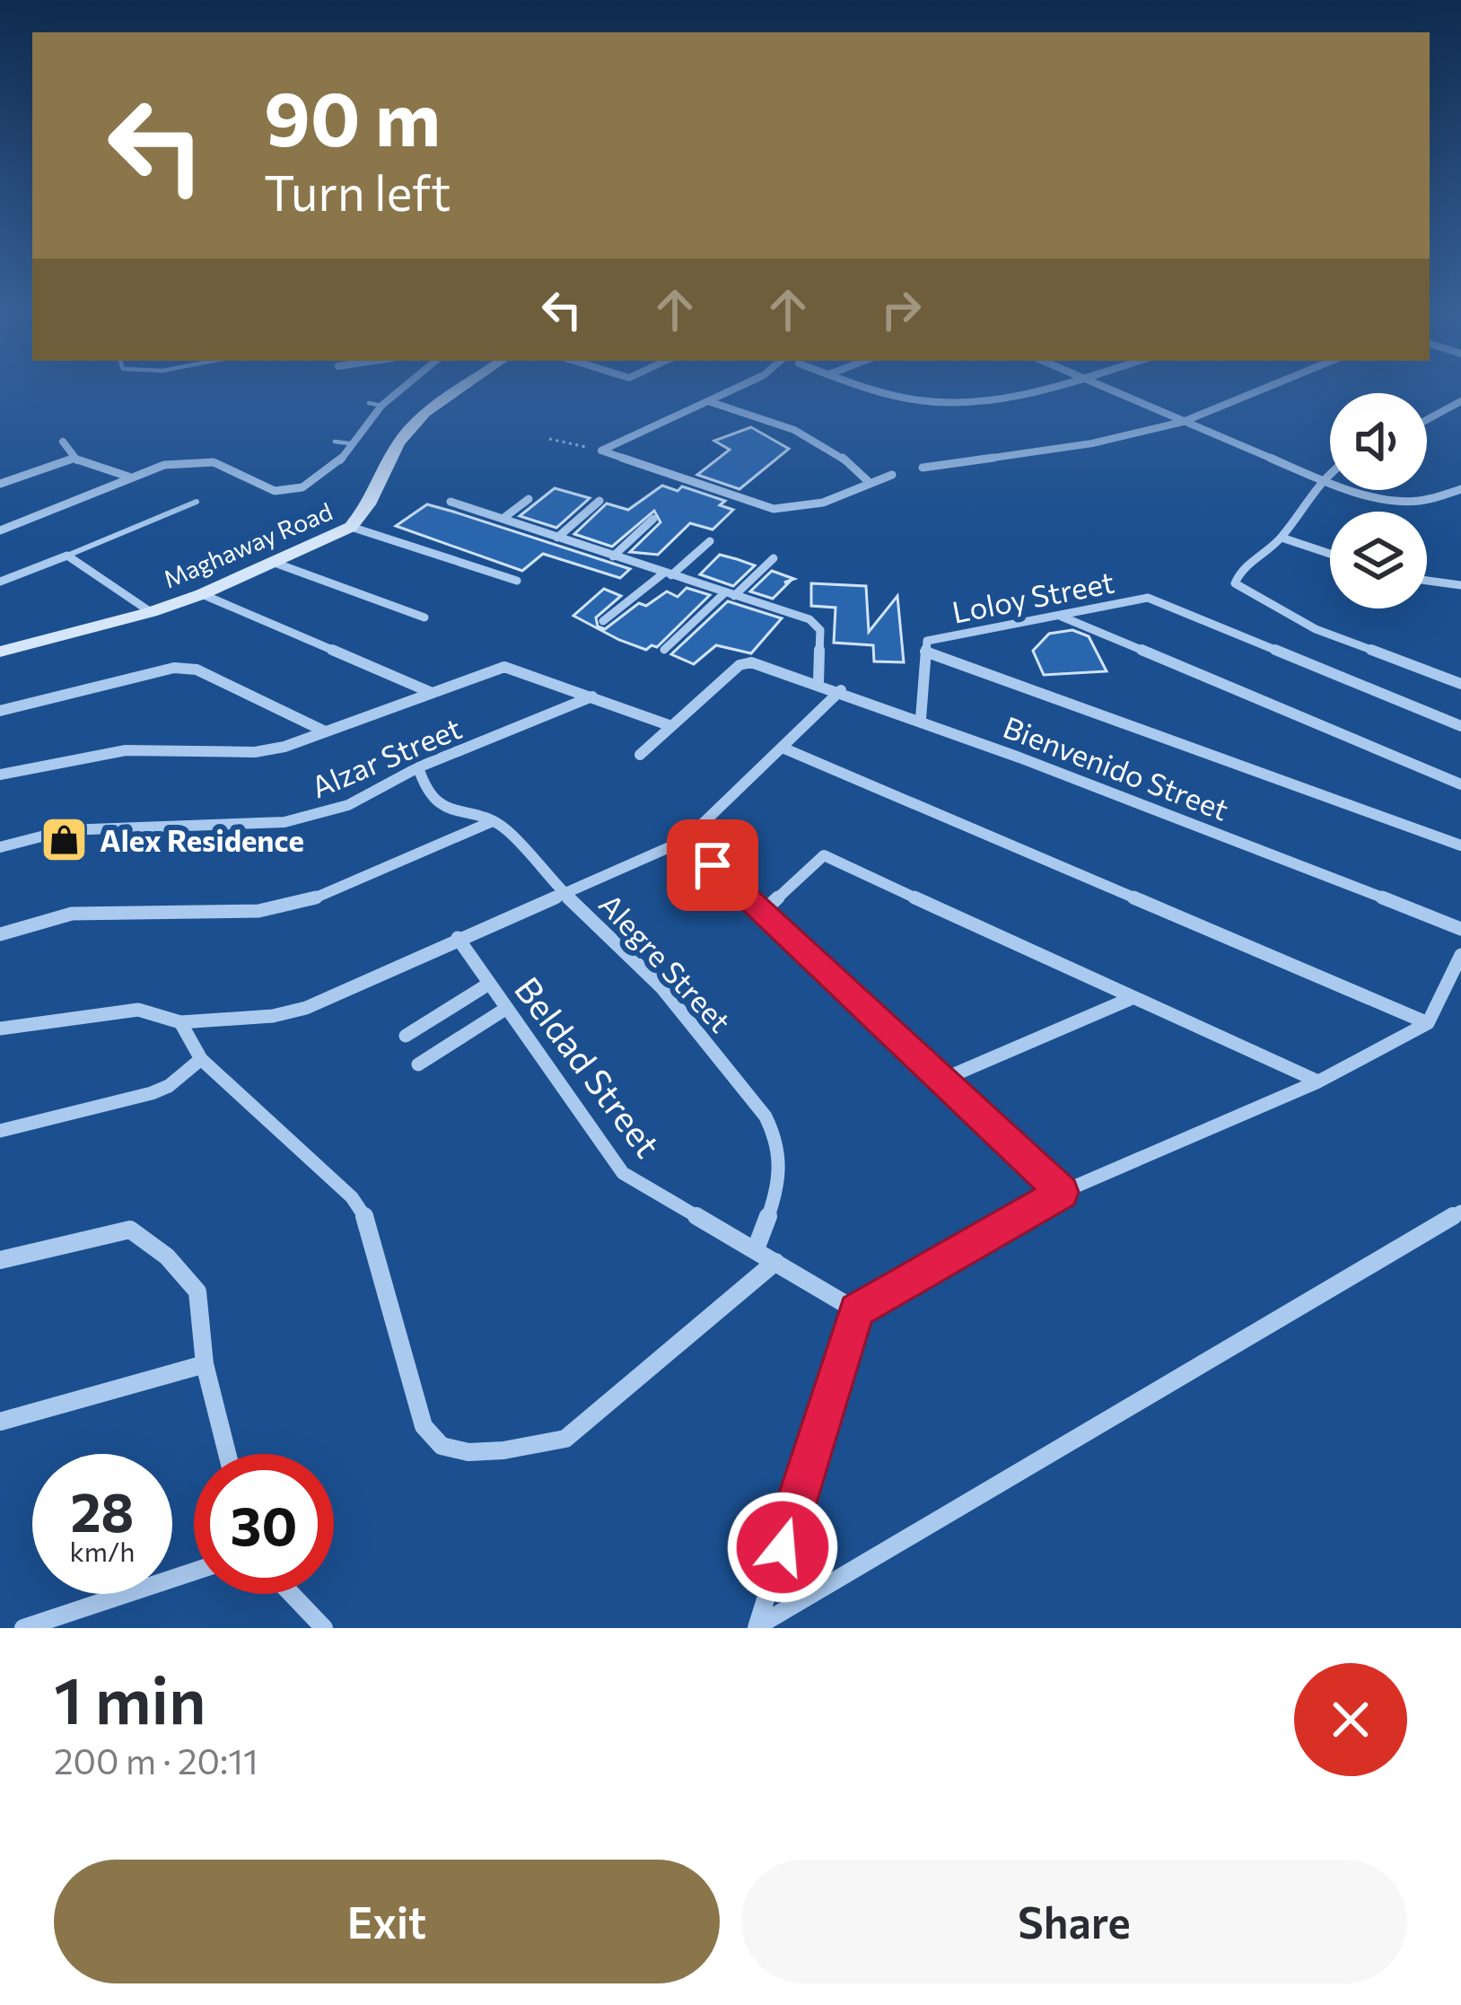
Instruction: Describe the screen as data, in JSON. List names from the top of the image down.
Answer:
{
  "streets": {
    "street": [
      "Maghaway Road",
      "Loloy Street",
      "Alzar Street",
      "Bienvenido Street",
      "Alegre Street",
      "Beldad Street"
    ]
  },
  "crossings": [
    ["Alzar Street", "Alegre Street"],
    ["Alegre Street", "Beldad Street"]
  ],
  "places": {
    "shop": ["Alex Residence"]
  },
  "page": {
    "turn": ["90 m", "Turn left"],
    "speed": "28 km/h",
    "limit": "30",
    "heading": ["1 min", "200 m · 20:11"],
    "buttons": ["Exit", "Share"]
  }
}
